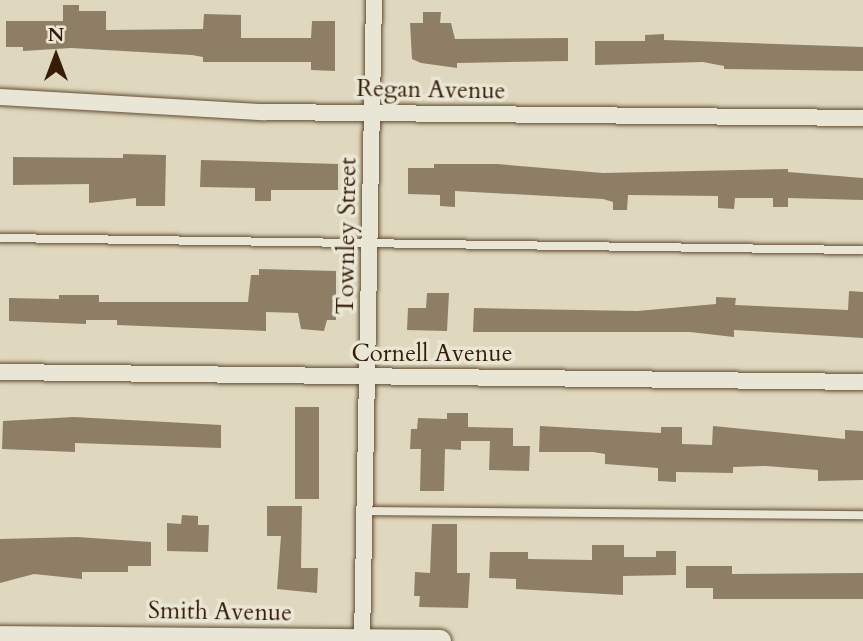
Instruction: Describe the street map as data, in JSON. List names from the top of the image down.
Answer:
{
  "streets": {
    "street": [
      "Regan Avenue",
      "Townley Street",
      "Cornell Avenue",
      "Smith Avenue"
    ]
  },
  "crossings": [
    ["Regan Avenue", "Townley Street"],
    ["Townley Street", "Cornell Avenue"],
    ["Townley Street", "Smith Avenue"]
  ],
  "north": "top"
}
